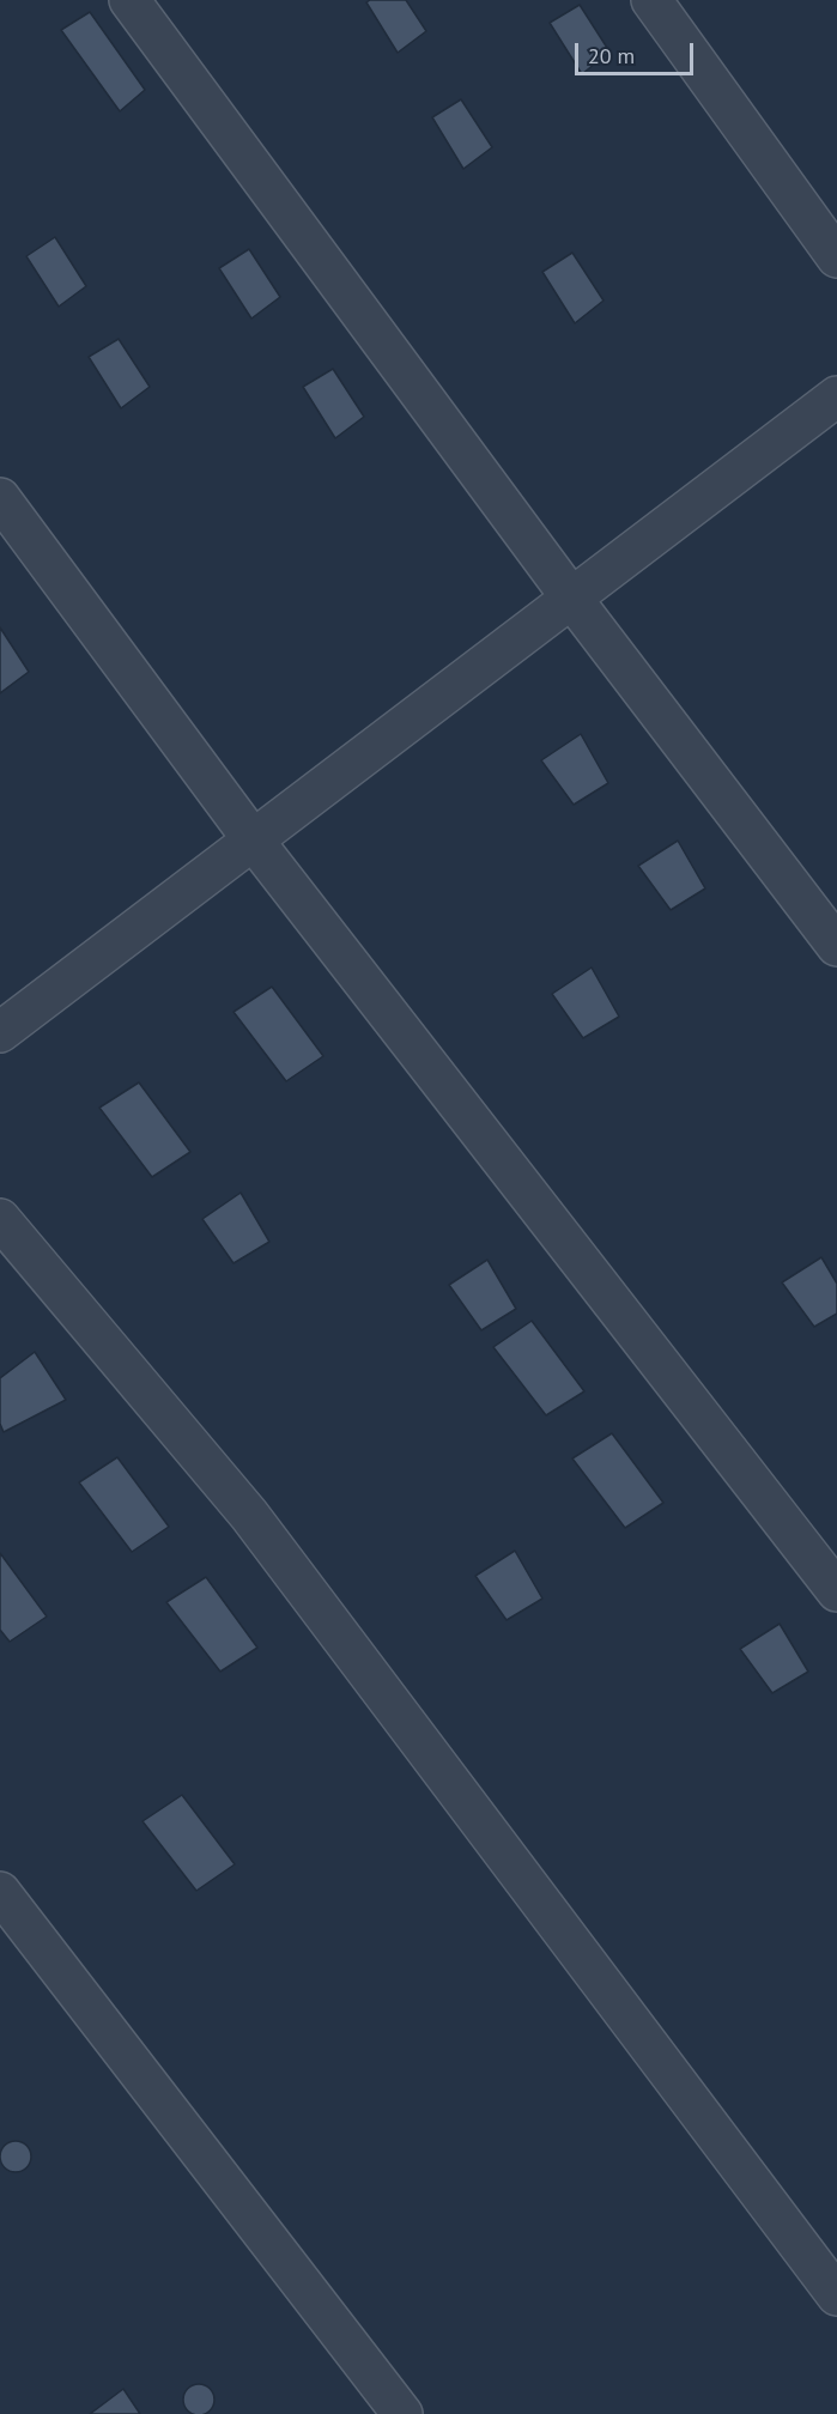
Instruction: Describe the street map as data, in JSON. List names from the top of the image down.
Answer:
{
  "scale_bar": "20 m"
}
